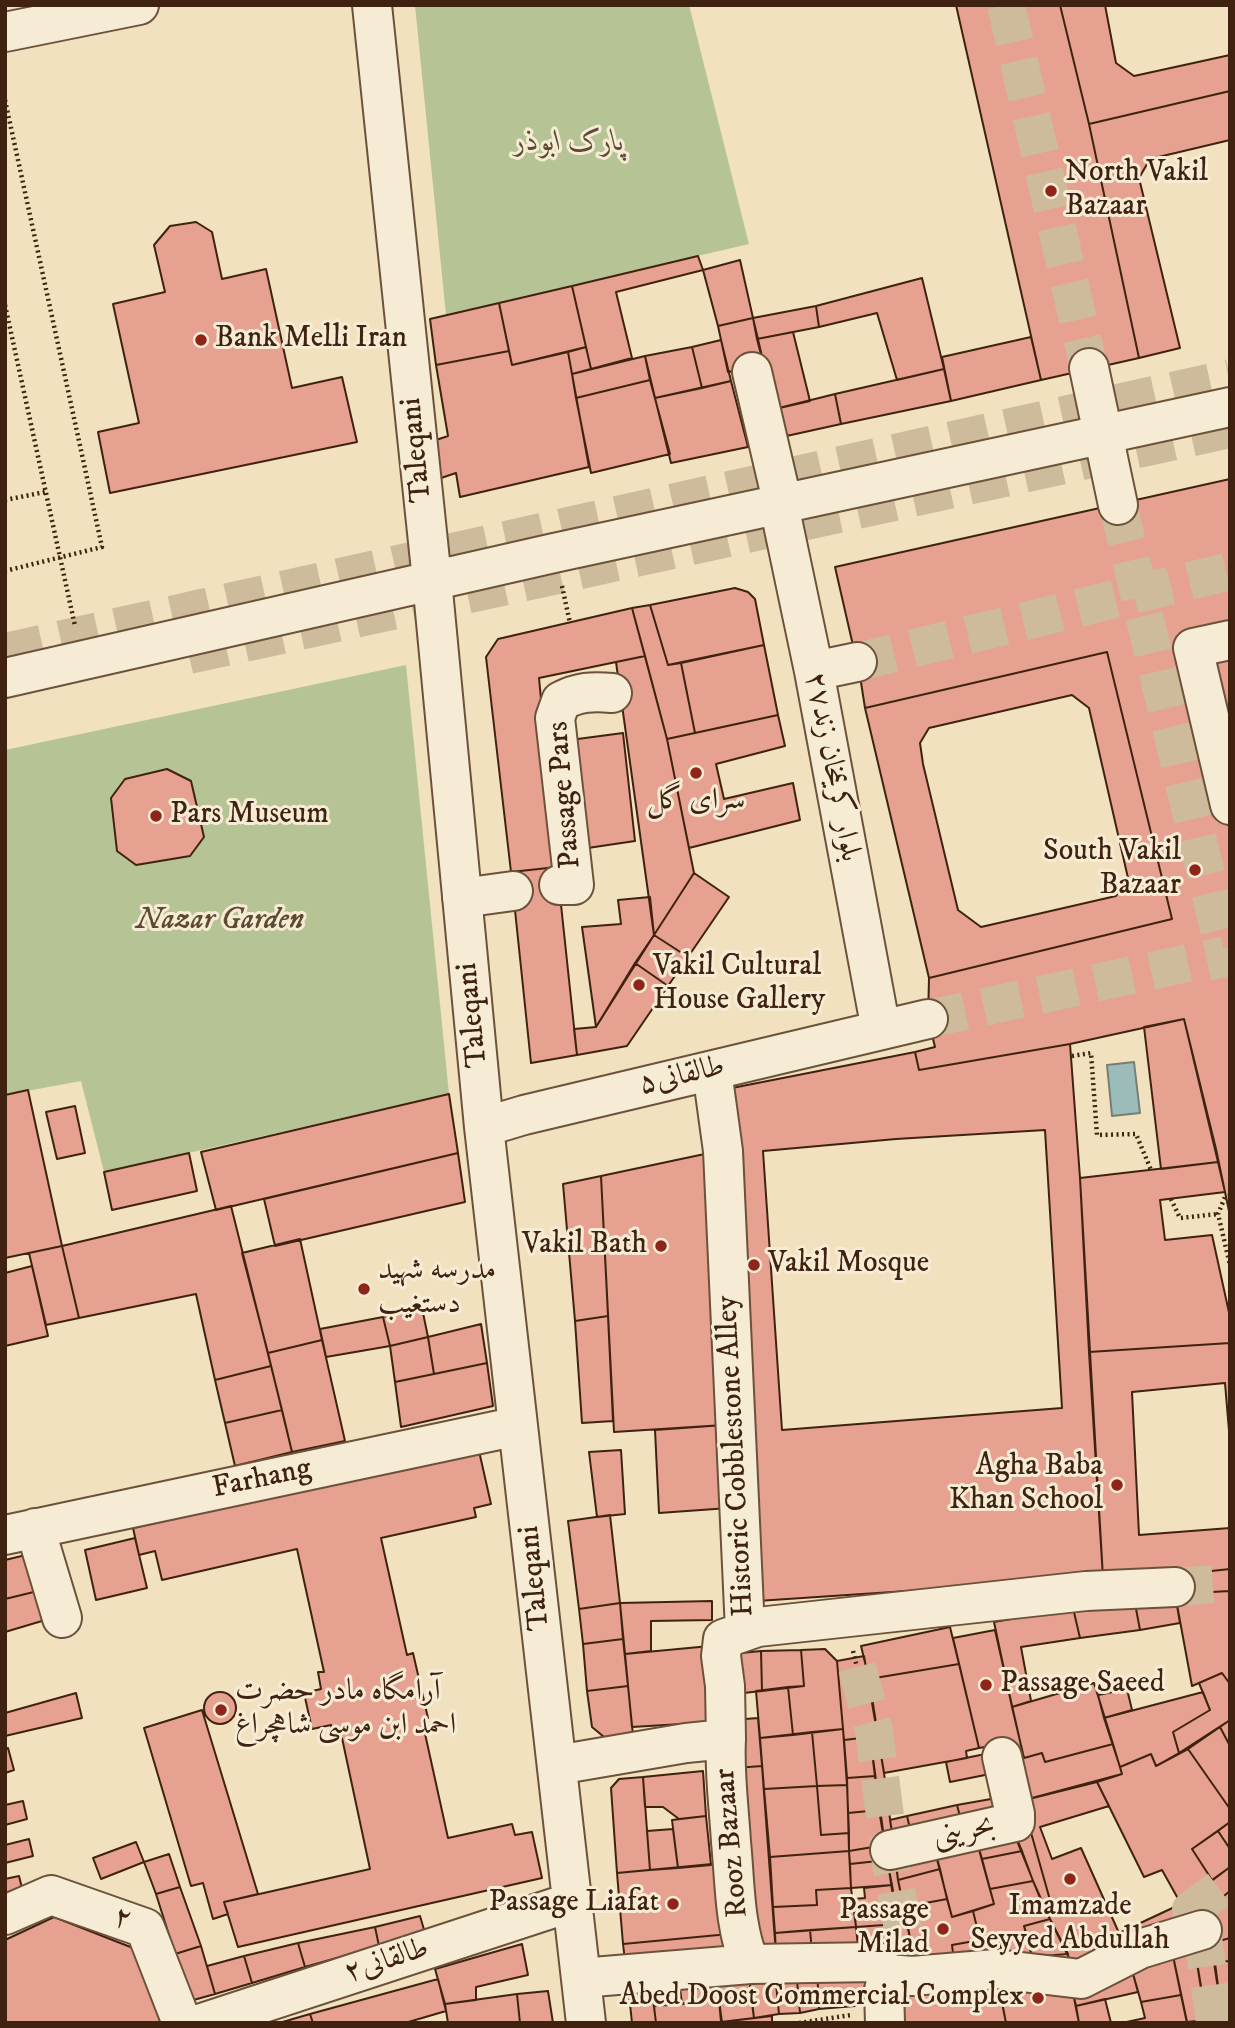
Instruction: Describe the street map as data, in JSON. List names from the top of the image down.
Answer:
{
  "streets": {
    "street": [
      "Taleqani",
      "بلوار کریمخان زند۲۷",
      "Passage Pars",
      "طالقانی۵",
      "Historic Cobblestone Alley",
      "Farhang",
      "بحرینی",
      "Rooz Bazaar",
      "۲",
      "طالقانی۲"
    ]
  },
  "crossings": [
    ["Taleqani", "طالقانی۵"],
    ["Taleqani", "Farhang"],
    ["Taleqani", "طالقانی۲"],
    ["بلوار کریمخان زند۲۷", "طالقانی۵"],
    ["طالقانی۵", "Historic Cobblestone Alley"],
    ["Historic Cobblestone Alley", "Rooz Bazaar"]
  ],
  "parks": ["پارک ابوذر", "Nazar Garden"],
  "places": [
    "North Vakil Bazaar",
    "Bank Melli Iran",
    "سرای گل",
    "Pars Museum",
    "South Vakil Bazaar",
    "Vakil Cultural House Gallery",
    "Vakil Bath",
    "Vakil Mosque",
    "مدرسه شهید دستغیب",
    "Agha Baba Khan School",
    "Passage Saeed",
    "آرامگاه مادر حضرت احمد ابن موسی شاهچراغ",
    "Imamzade Seyyed Abdullah",
    "Passage Liafat",
    "Passage Milad",
    "Abed Doost Commercial Complex"
  ]
}
